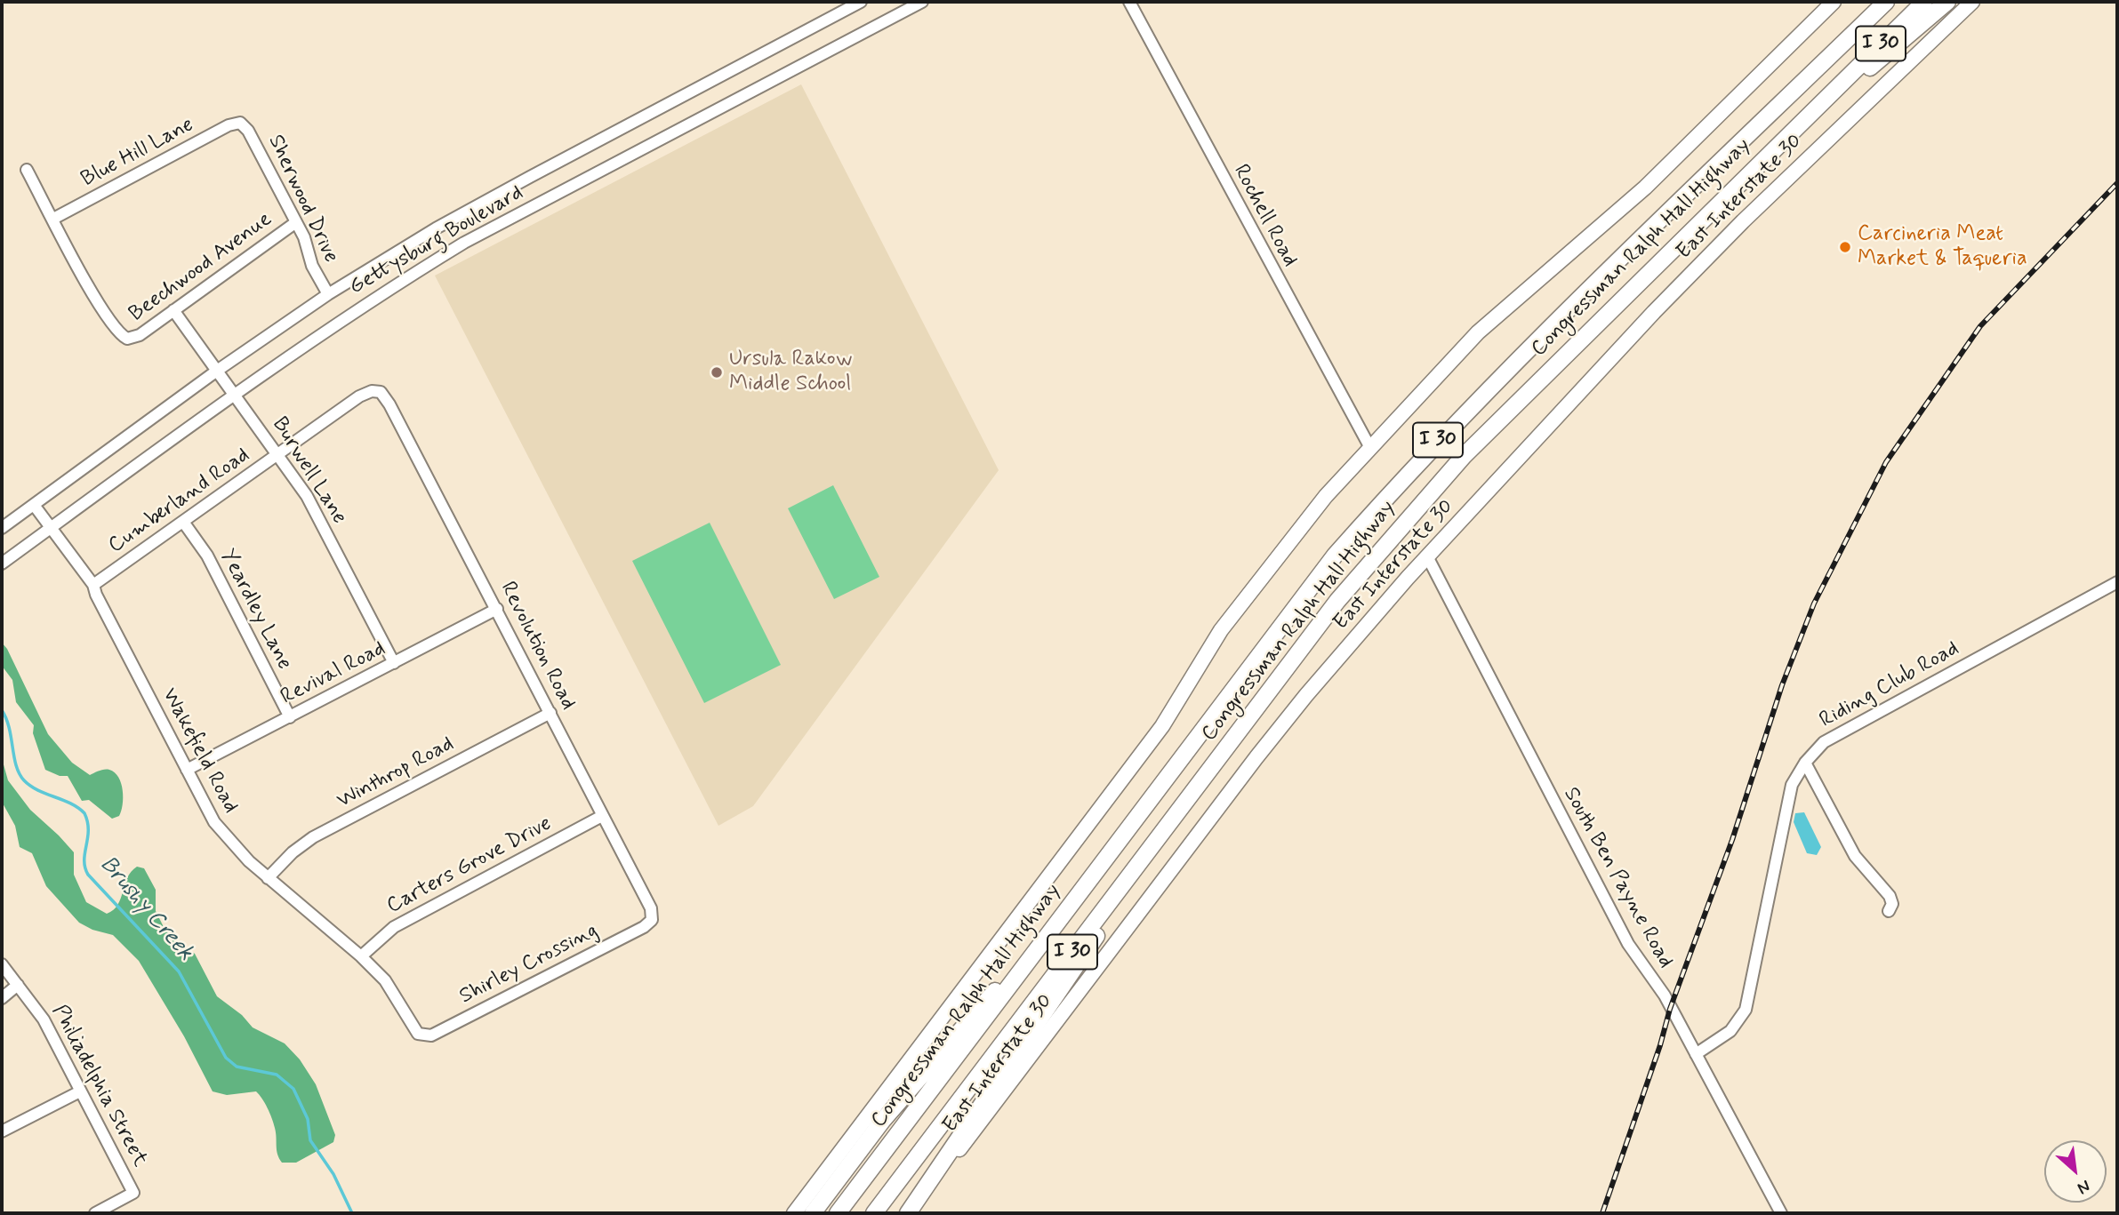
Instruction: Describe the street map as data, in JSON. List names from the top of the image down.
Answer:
{
  "streets": {
    "highway": ["I 30", "Congressman Ralph Hall Highway"],
    "main road": ["East Interstate 30"],
    "street": [
      "Blue Hill Lane",
      "Sherwood Drive",
      "Rochell Road",
      "Gettysburg Boulevard",
      "Beechwood Avenue",
      "Burwell Lane",
      "Cumberland Road",
      "Yeardley Lane",
      "Revolution Road",
      "Revival Road",
      "Riding Club Road",
      "Wakefield Road",
      "Winthrop Road",
      "Carters Grove Drive",
      "South Ben Payne Road",
      "Shirley Crossing",
      "Philiadelphia Street"
    ]
  },
  "crossings": [
    ["Blue Hill Lane", "Sherwood Drive"],
    ["Blue Hill Lane", "Beechwood Avenue"],
    ["East Interstate 30", "South Ben Payne Road"],
    ["Sherwood Drive", "Gettysburg Boulevard"],
    ["Sherwood Drive", "Beechwood Avenue"],
    ["Gettysburg Boulevard", "Burwell Lane"],
    ["Gettysburg Boulevard", "Wakefield Road"],
    ["Beechwood Avenue", "Burwell Lane"],
    ["Burwell Lane", "Cumberland Road"],
    ["Burwell Lane", "Revival Road"],
    ["Cumberland Road", "Yeardley Lane"],
    ["Cumberland Road", "Revolution Road"],
    ["Cumberland Road", "Wakefield Road"],
    ["Yeardley Lane", "Revival Road"],
    ["Revolution Road", "Revival Road"],
    ["Revolution Road", "Winthrop Road"],
    ["Revolution Road", "Carters Grove Drive"],
    ["Revolution Road", "Shirley Crossing"],
    ["Revival Road", "Wakefield Road"],
    ["Riding Club Road", "South Ben Payne Road"],
    ["Wakefield Road", "Winthrop Road"],
    ["Wakefield Road", "Carters Grove Drive"],
    ["Wakefield Road", "Shirley Crossing"]
  ],
  "water": ["Brushy Creek"],
  "places": ["Carcineria Meat Market & Taqueria", "Ursula Rakow Middle School"],
  "north": "bottom right"
}
